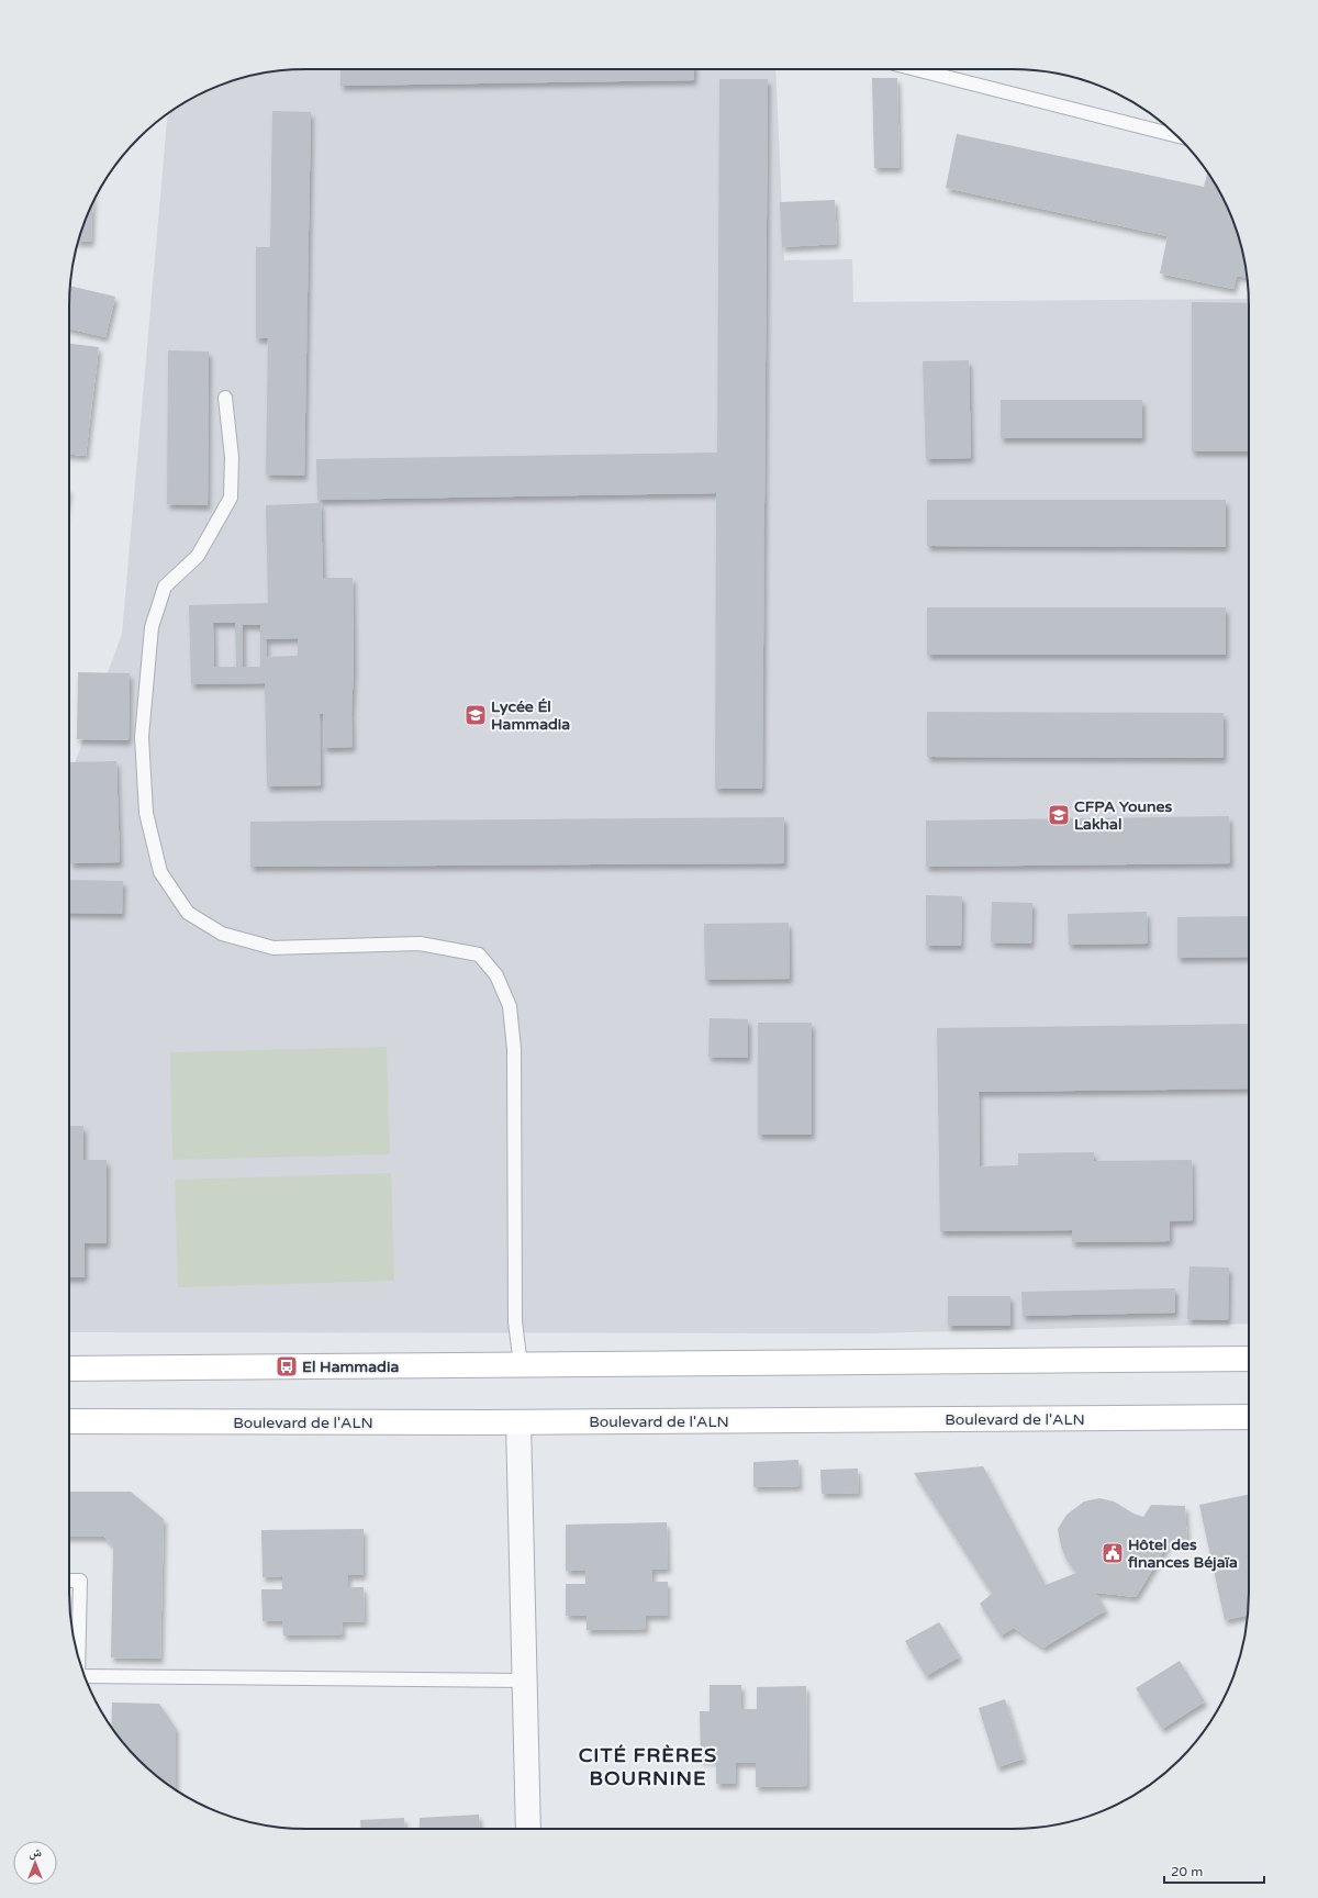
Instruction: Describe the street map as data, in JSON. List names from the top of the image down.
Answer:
{
  "streets": {
    "main road": ["Boulevard de l'ALN"]
  },
  "districts": ["CITÉ FRÈRES BOURNINE"],
  "places": {
    "school or university": ["Lycée Él Hammadia", "CFPA Younes Lakhal"],
    "bus stop": ["El Hammadia"],
    "public building": ["Hôtel des finances Béjaïa"]
  },
  "scale_bar": "20 m",
  "north": "top"
}
